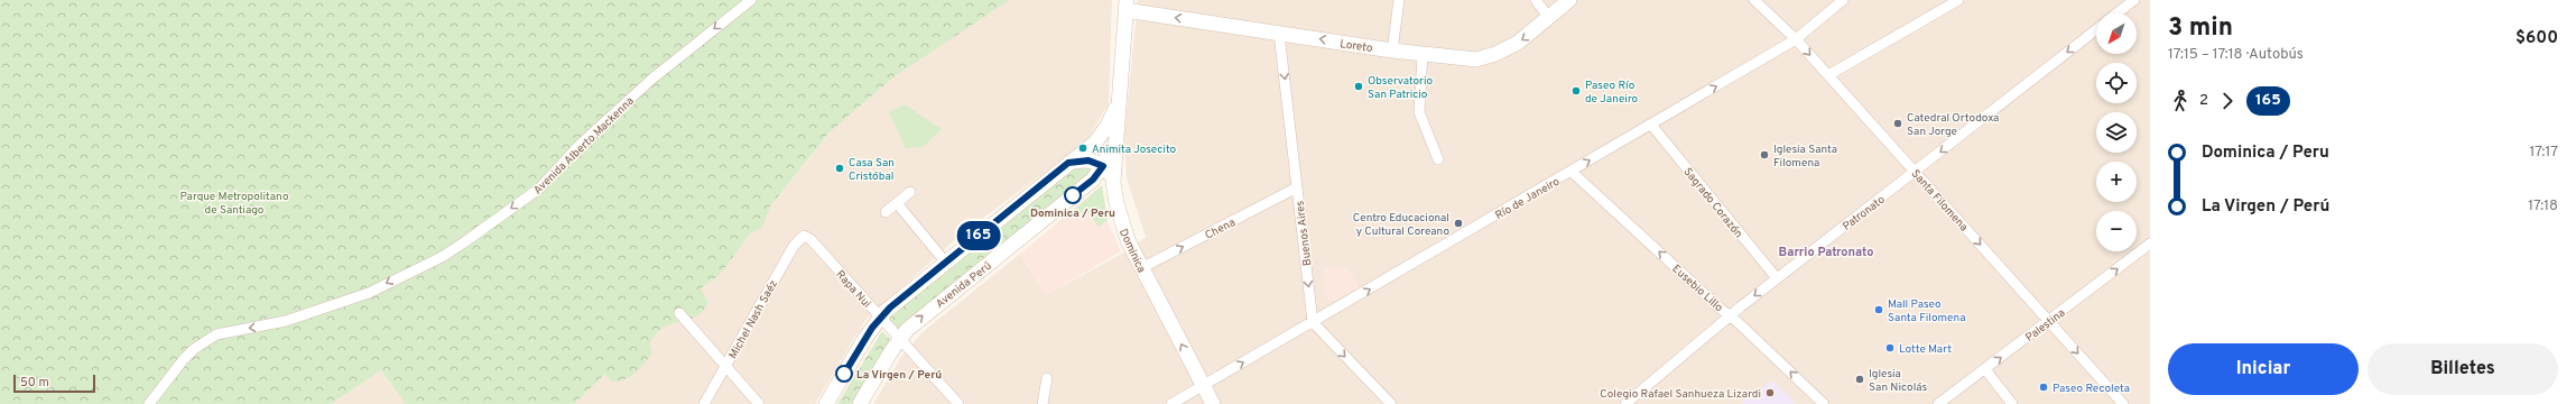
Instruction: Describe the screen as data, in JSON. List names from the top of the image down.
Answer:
{
  "streets": {
    "main road": ["Loreto", "Dominica", "Avenida Perú"],
    "street": [
      "Avenida Alberto Mackenna",
      "Río de Janeiro",
      "Santa Filomena",
      "Sagrado Corazón",
      "Patronato",
      "Chena",
      "Buenos Aires",
      "Eusebio Lillo",
      "Rapa Nui",
      "Michel Nash Saéz",
      "Palestina"
    ]
  },
  "crossings": [
    ["Loreto", "Buenos Aires"],
    ["Loreto", "Dominica"],
    ["Río de Janeiro", "Santa Filomena"],
    ["Río de Janeiro", "Sagrado Corazón"],
    ["Río de Janeiro", "Buenos Aires"],
    ["Río de Janeiro", "Dominica"],
    ["Río de Janeiro", "Eusebio Lillo"],
    ["Santa Filomena", "Patronato"],
    ["Santa Filomena", "Palestina"],
    ["Sagrado Corazón", "Patronato"],
    ["Patronato", "Eusebio Lillo"],
    ["Chena", "Buenos Aires"],
    ["Chena", "Dominica"],
    ["Dominica", "Avenida Perú"],
    ["Avenida Perú", "Rapa Nui"],
    ["Rapa Nui", "Michel Nash Saéz"]
  ],
  "one_way": [
    "Loreto",
    "Avenida Alberto Mackenna",
    "Río de Janeiro",
    "Santa Filomena",
    "Patronato",
    "Chena",
    "Buenos Aires",
    "Eusebio Lillo",
    "Palestina"
  ],
  "districts": ["Barrio Patronato"],
  "parks": ["Parque Metropolitano de Santiago"],
  "places": [
    "Observatorio San Patricio",
    "Paseo Río de Janeiro",
    "Catedral Ortodoxa San Jorge",
    "Animita Josecito",
    "Iglesia Santa Filomena",
    "Casa San Cristóbal",
    "Dominica / Peru",
    "Centro Educacional y Cultural Coreano",
    "Mall Paseo Santa Filomena",
    "Lotte Mart",
    "La Virgen / Perú",
    "Iglesia San Nicolás",
    "Paseo Recoleta",
    "Colegio Rafael Sanhueza Lizardi"
  ],
  "lines": ["bus line 165"],
  "scale_bar": "50 m",
  "north": "bottom left",
  "page": {
    "on_map": "165",
    "heading": ["3 min", "17:15 – 17:18 · Autobús", "$600"],
    "map_buttons": ["+", "−"],
    "legs": ["2", "165"],
    "list": [
      {
        "name": "Dominica / Peru",
        "value": "17:17"
      },
      {
        "name": "La Virgen / Perú",
        "value": "17:18"
      }
    ],
    "buttons": ["Iniciar", "Billetes"],
    "scale": "50 m"
  }
}
